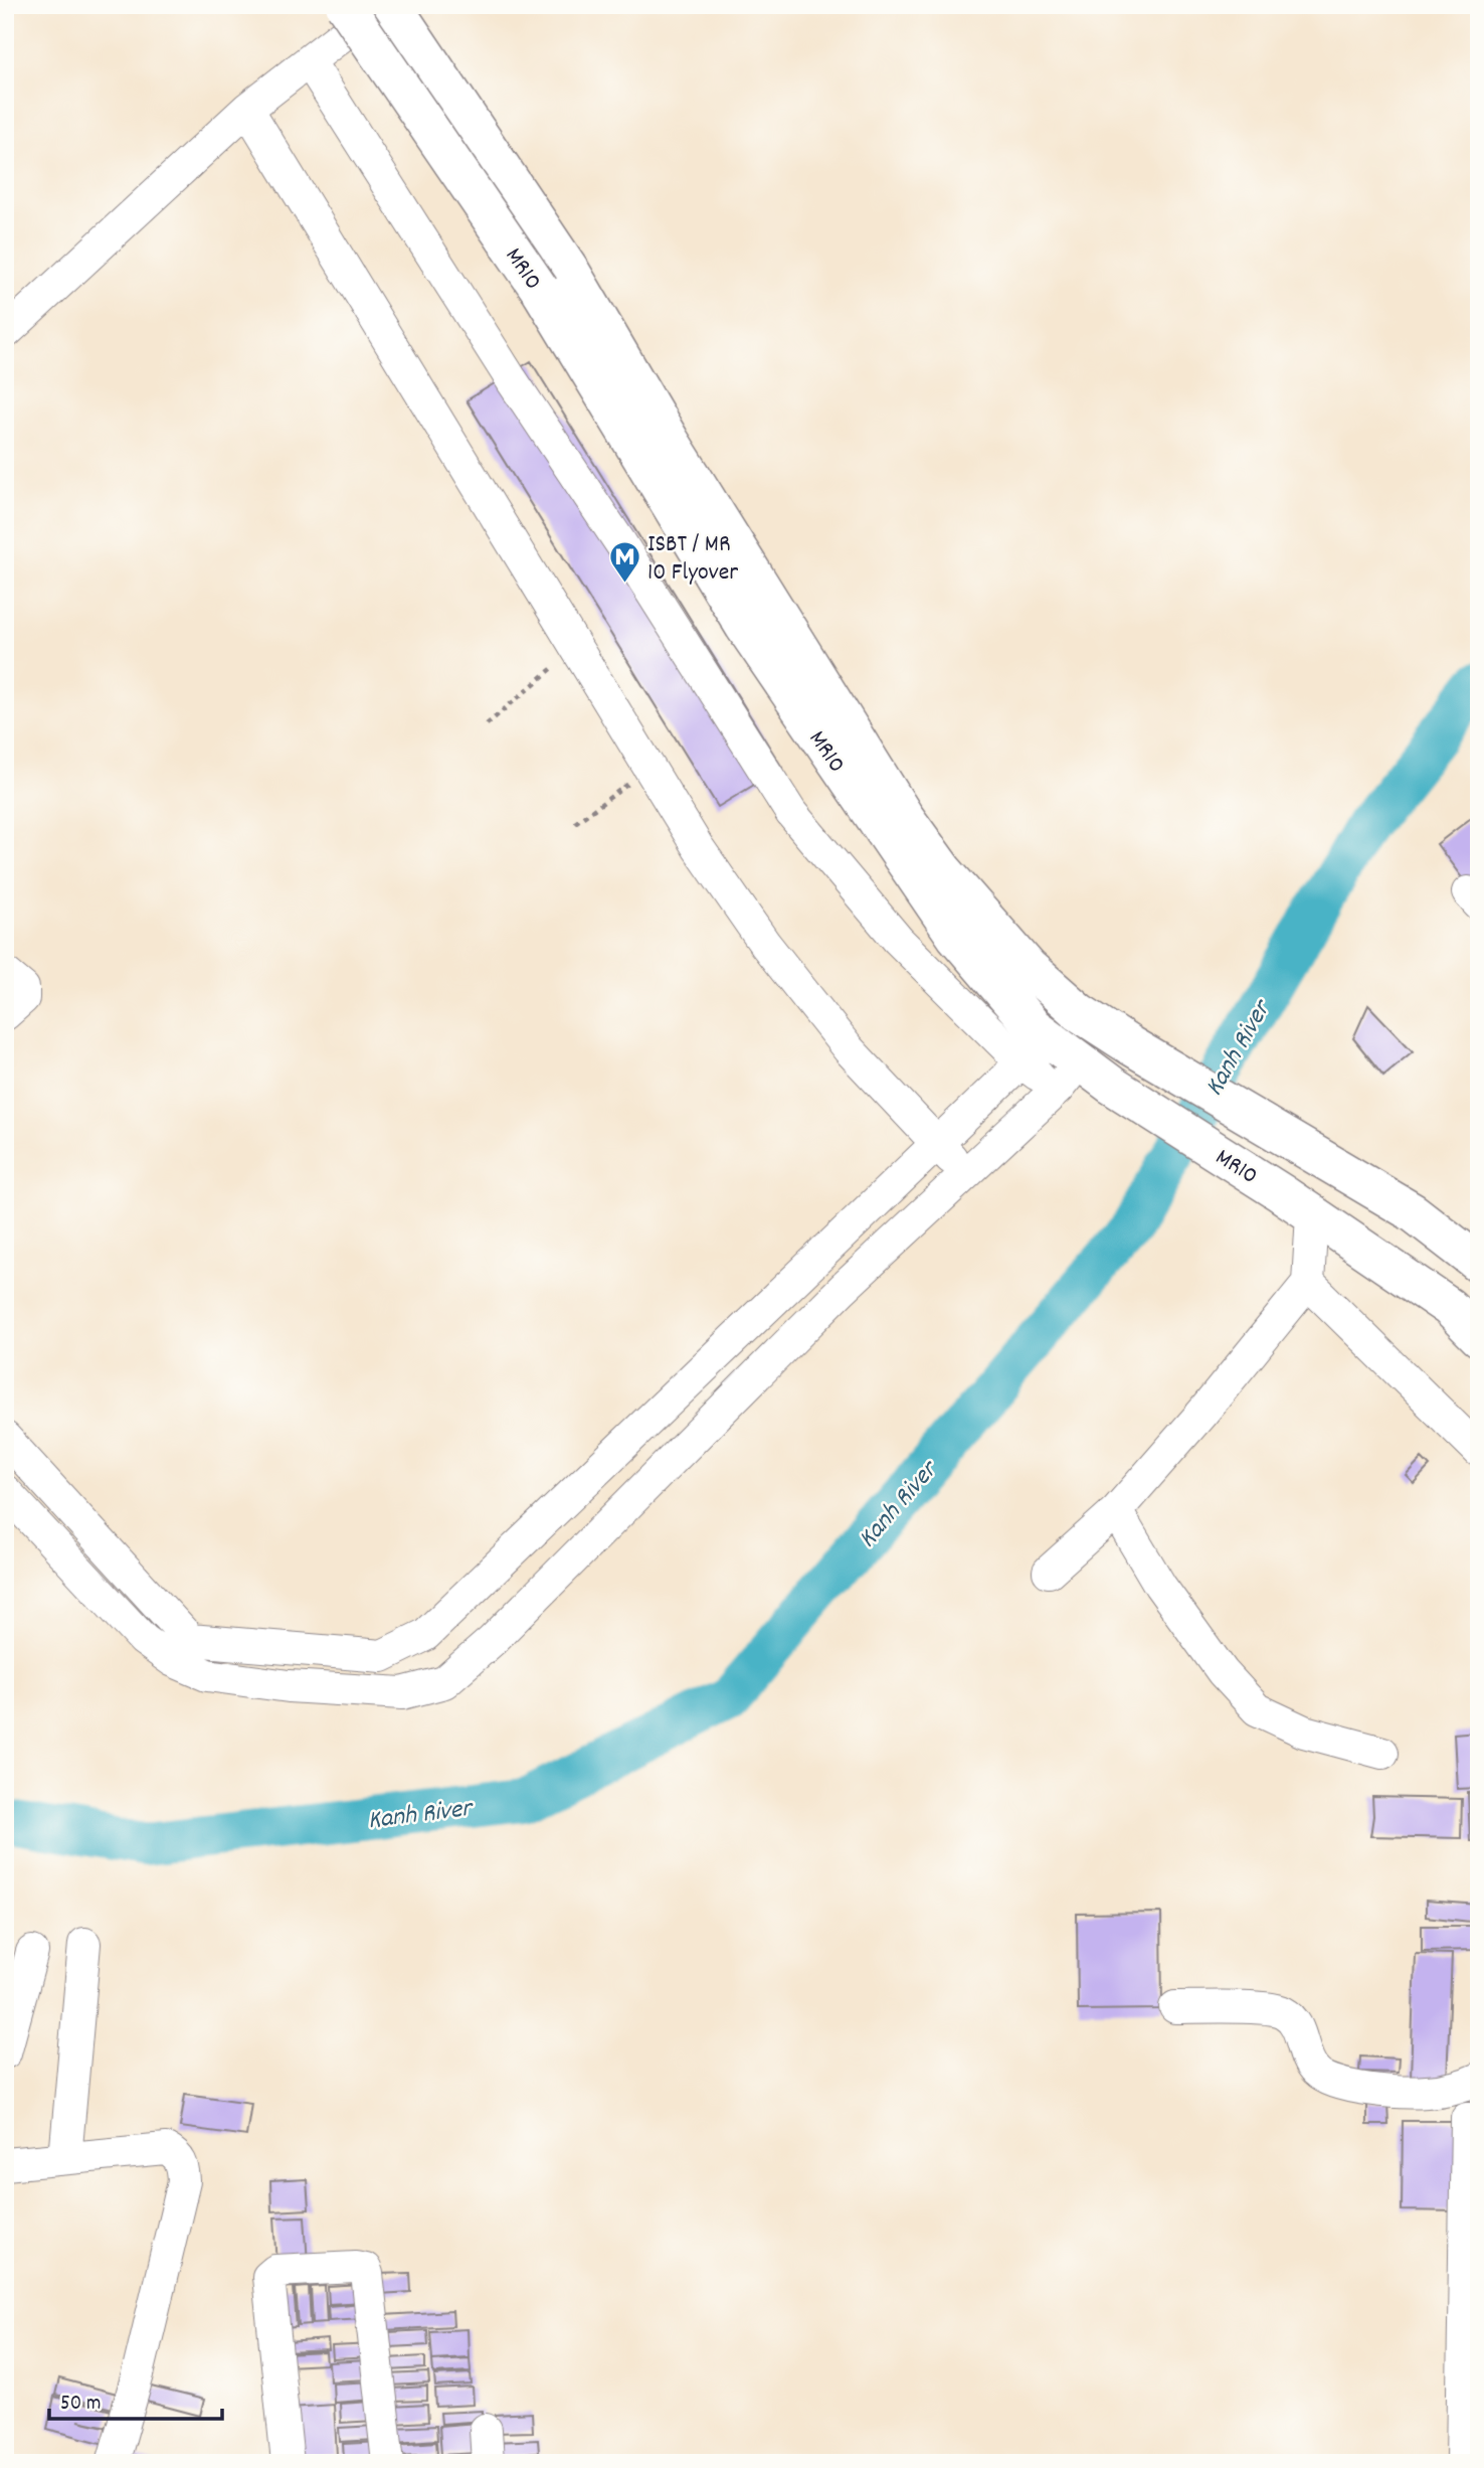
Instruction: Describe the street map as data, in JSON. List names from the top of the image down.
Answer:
{
  "streets": {
    "main road": ["MR10"]
  },
  "water": ["Kanh River"],
  "places": {
    "metro station": ["ISBT / MR 10 Flyover"]
  },
  "scale_bar": "50 m"
}
